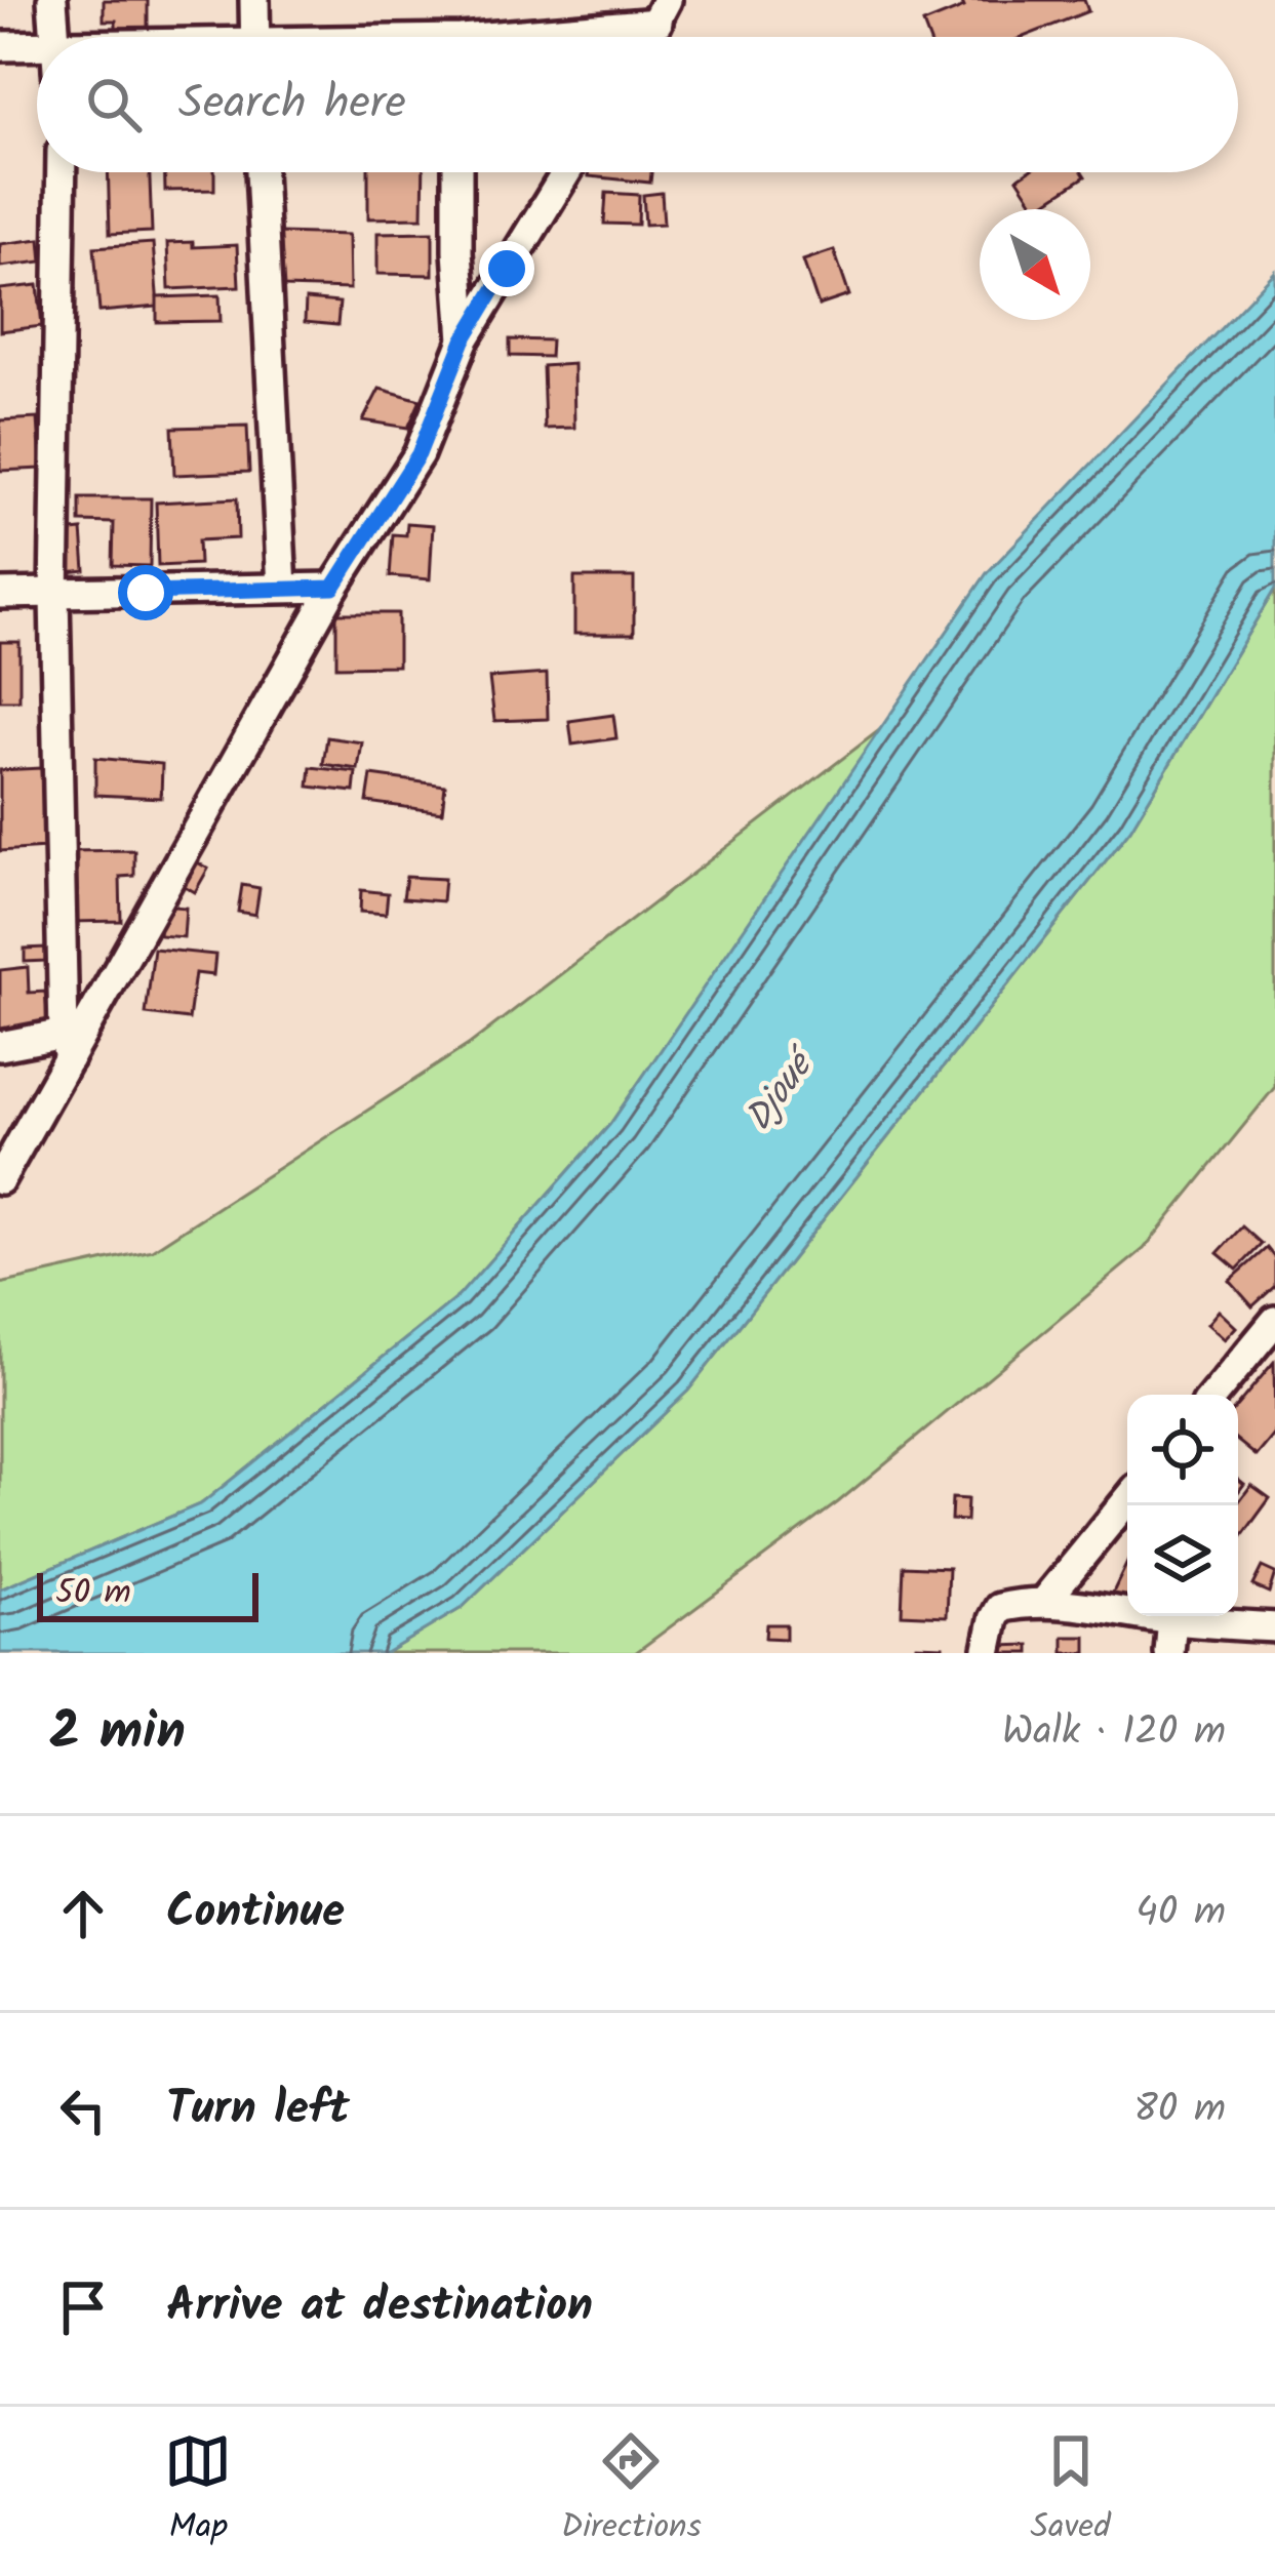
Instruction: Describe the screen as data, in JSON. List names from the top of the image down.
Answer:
{
  "water": ["Djoué"],
  "scale_bar": "50 m",
  "north": "bottom right",
  "page": {
    "search": "Search here",
    "scale": "50 m",
    "heading": ["2 min", "Walk · 120 m"],
    "list": [
      ["Continue", "40 m"],
      ["Turn left", "80 m"],
      "Arrive at destination"
    ],
    "nav": ["Map", "Directions", "Saved"]
  }
}
